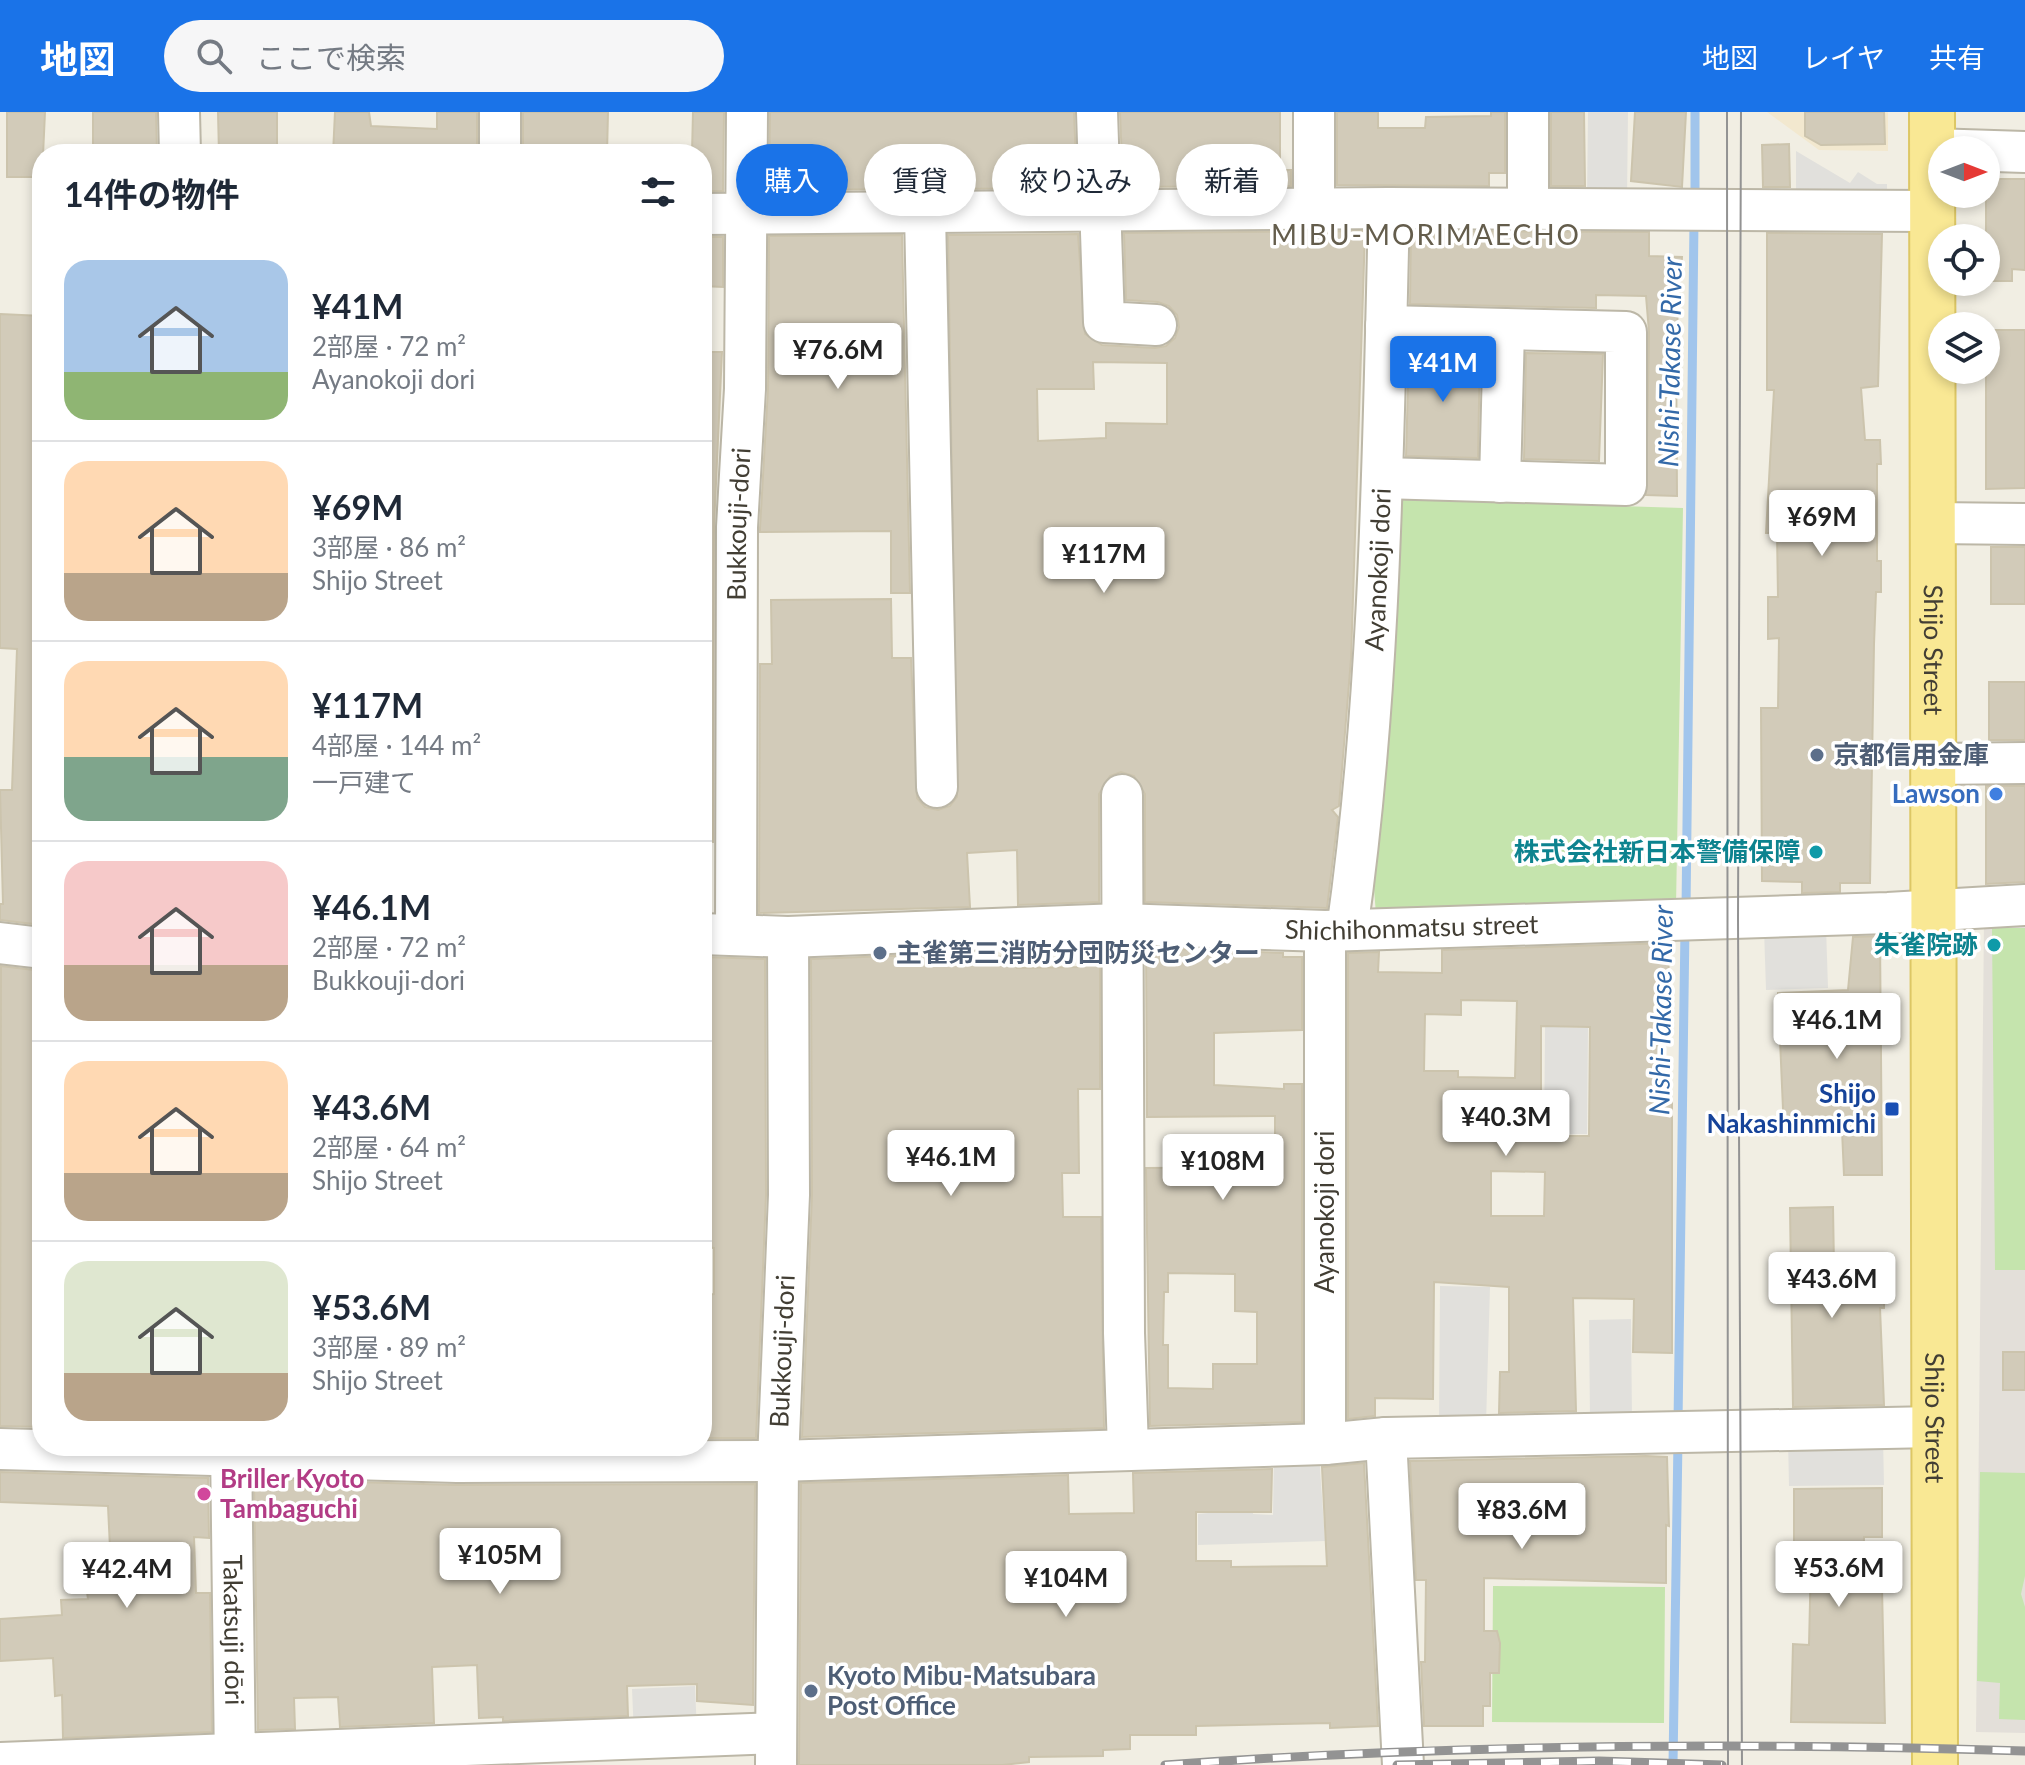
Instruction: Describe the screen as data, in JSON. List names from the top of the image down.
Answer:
{
  "streets": {
    "main road": ["Shijo Street"],
    "street": [
      "Bukkouji-dori",
      "Ayanokoji dori",
      "Shichihonmatsu street",
      "Takatsuji dōri"
    ]
  },
  "crossings": [
    ["Bukkouji-dori", "Shichihonmatsu street"],
    ["Ayanokoji dori", "Shichihonmatsu street"],
    ["Shijo Street", "Shichihonmatsu street"]
  ],
  "districts": ["MIBU-MORIMAECHO"],
  "water": ["Nishi-Takase River"],
  "places": {
    "other": [
      "京都信用金庫",
      "Lawson",
      "株式会社新日本警備保障",
      "朱雀院跡",
      "主雀第三消防分団防災センター",
      "Briller Kyoto Tambaguchi",
      "Kyoto Mibu-Matsubara Post Office"
    ],
    "transit": ["Shijo Nakashinmichi"]
  },
  "north": "right",
  "page": {
    "header": "地図",
    "search": "ここで検索",
    "nav": ["地図", "レイヤ", "共有"],
    "chip": [
      "購入",
      "賃貸",
      "絞り込み",
      "新着"
    ],
    "heading": "14件の物件",
    "list": [
      {
        "name": "¥41M",
        "note": "2部屋 · 72 m² · Ayanokoji dori"
      },
      {
        "name": "¥69M",
        "note": "3部屋 · 86 m² · Shijo Street"
      },
      {
        "name": "¥117M",
        "note": "4部屋 · 144 m² · 一戸建て"
      },
      {
        "name": "¥46.1M",
        "note": "2部屋 · 72 m² · Bukkouji-dori"
      },
      {
        "name": "¥43.6M",
        "note": "2部屋 · 64 m² · Shijo Street"
      },
      {
        "name": "¥53.6M",
        "note": "3部屋 · 89 m² · Shijo Street"
      }
    ],
    "price": [
      "¥76.6M",
      "¥41M",
      "¥69M",
      "¥117M",
      "¥46.1M",
      "¥40.3M",
      "¥46.1M",
      "¥108M",
      "¥43.6M",
      "¥83.6M",
      "¥105M",
      "¥53.6M",
      "¥42.4M",
      "¥104M"
    ]
  }
}
